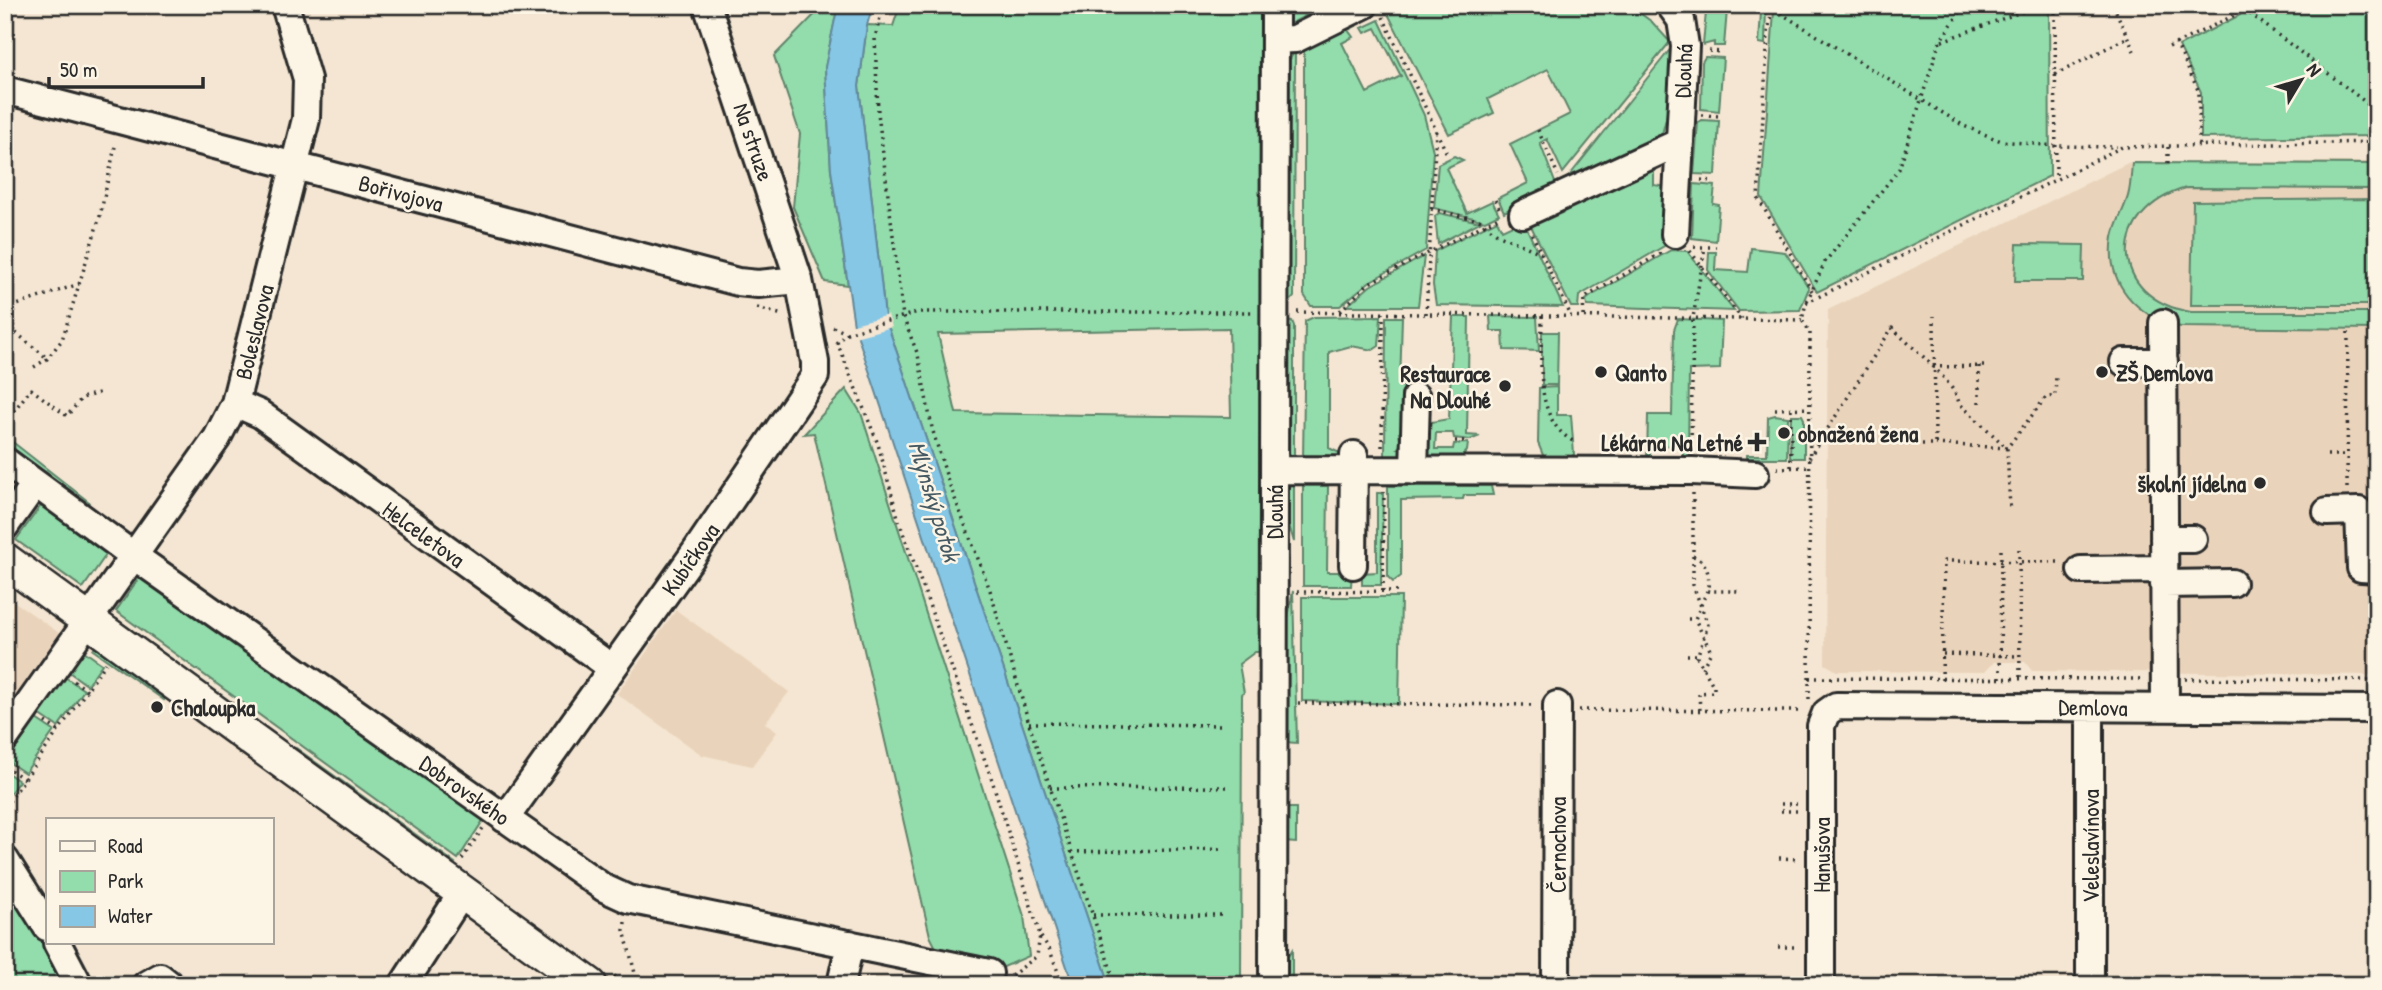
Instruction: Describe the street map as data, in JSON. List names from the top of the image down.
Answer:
{
  "streets": {
    "street": [
      "Dlouhá",
      "Na struze",
      "Bořivojova",
      "Boleslavova",
      "Helceletova",
      "Kubíčkova",
      "Demlova",
      "Dobrovského",
      "Černochova",
      "Veleslavínova",
      "Hanušova"
    ]
  },
  "crossings": [
    ["Na struze", "Bořivojova"],
    ["Na struze", "Kubíčkova"],
    ["Bořivojova", "Boleslavova"],
    ["Bořivojova", "Kubíčkova"],
    ["Boleslavova", "Helceletova"],
    ["Boleslavova", "Dobrovského"],
    ["Helceletova", "Kubíčkova"],
    ["Kubíčkova", "Dobrovského"],
    ["Demlova", "Veleslavínova"],
    ["Demlova", "Hanušova"]
  ],
  "water": ["Mlýnský potok"],
  "places": {
    "other": [
      "Qanto",
      "ZŠ Demlova",
      "Restaurace Na Dlouhé",
      "obnažená žena",
      "školní jídelna",
      "Chaloupka"
    ],
    "health": ["Lékárna Na Letné"]
  },
  "legend": ["Road", "Park", "Water"],
  "scale_bar": "50 m",
  "north": "top right"
}
